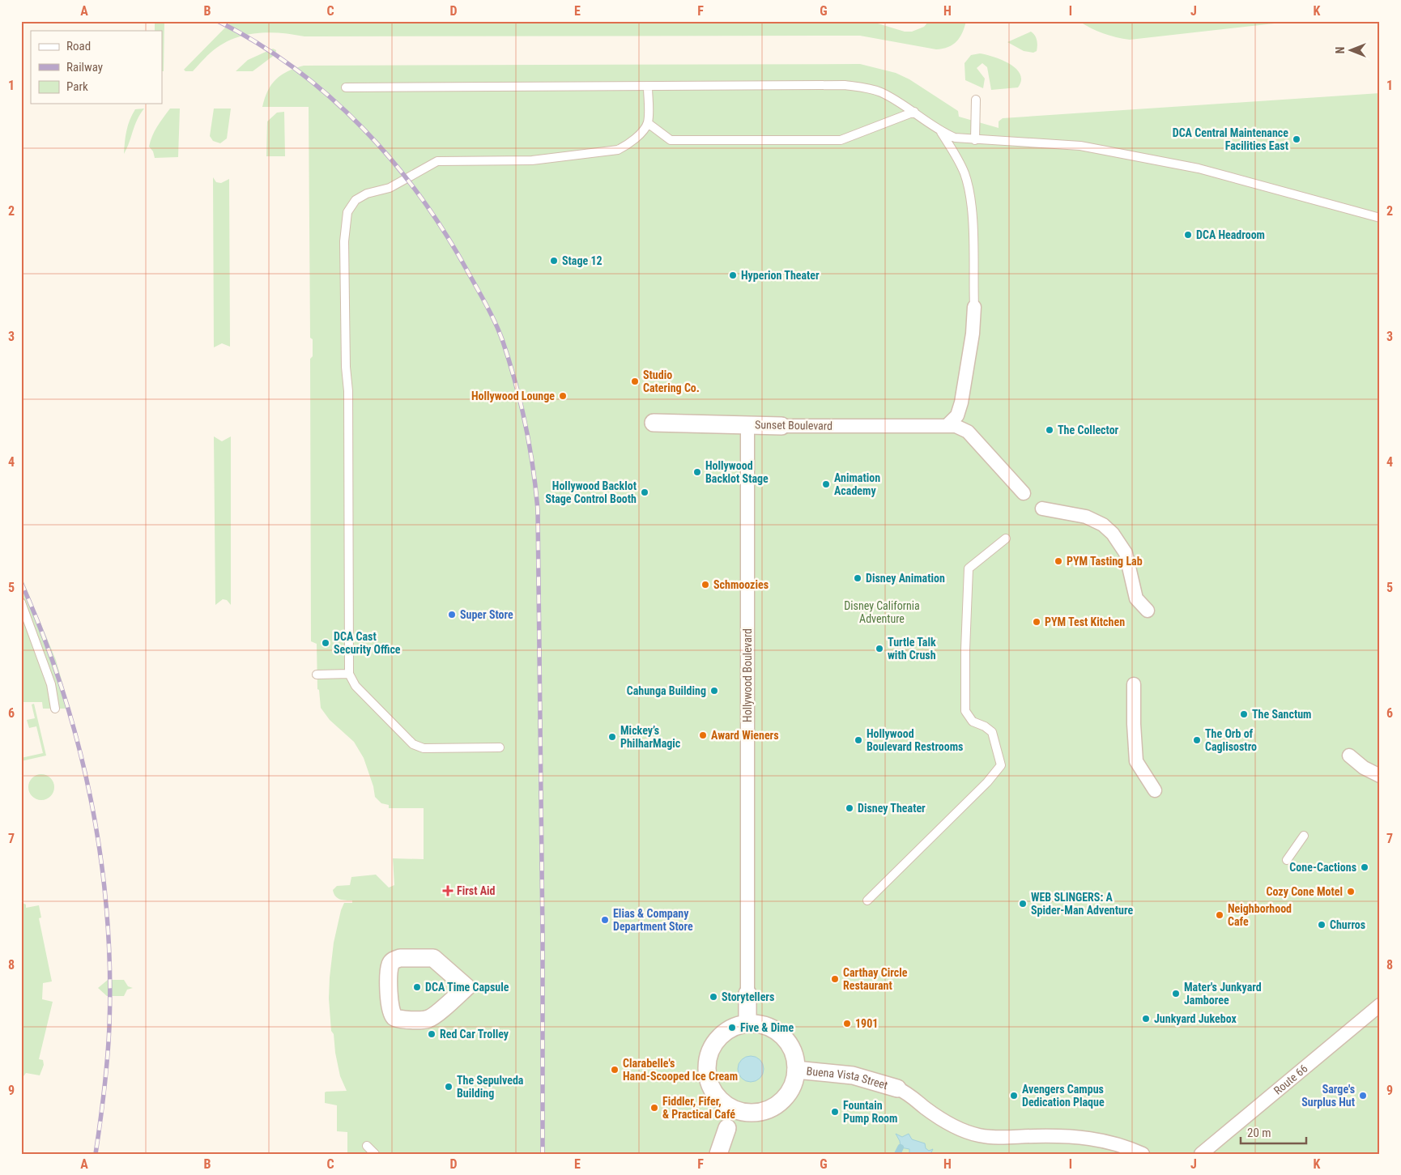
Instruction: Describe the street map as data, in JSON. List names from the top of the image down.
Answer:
{
  "streets": {
    "street": [
      "Sunset Boulevard",
      "Hollywood Boulevard",
      "Buena Vista Street",
      "Route 66"
    ]
  },
  "crossings": [
    ["Sunset Boulevard", "Hollywood Boulevard"],
    ["Hollywood Boulevard", "Buena Vista Street"]
  ],
  "parks": ["Disney California Adventure"],
  "places": {
    "other": [
      "DCA Central Maintenance Facilities East",
      "DCA Headroom",
      "Stage 12",
      "Hyperion Theater",
      "Studio Catering Co.",
      "Hollywood Lounge",
      "The Collector",
      "Hollywood Backlot Stage",
      "Animation Academy",
      "Hollywood Backlot Stage Control Booth",
      "PYM Tasting Lab",
      "Disney Animation",
      "Schmoozies",
      "Super Store",
      "PYM Test Kitchen",
      "DCA Cast Security Office",
      "Turtle Talk with Crush",
      "Cahunga Building",
      "The Sanctum",
      "Award Wieners",
      "Mickey’s PhilharMagic",
      "Hollywood Boulevard Restrooms",
      "The Orb of Caglisostro",
      "Disney Theater",
      "Cone-Cactions",
      "Cozy Cone Motel",
      "WEB SLINGERS: A Spider-Man Adventure",
      "Neighborhood Cafe",
      "Elias & Company Department Store",
      "Churros",
      "Carthay Circle Restaurant",
      "DCA Time Capsule",
      "Mater's Junkyard Jamboree",
      "Storytellers",
      "Junkyard Jukebox",
      "1901",
      "Five & Dime",
      "Red Car Trolley",
      "Clarabelle's Hand-Scooped Ice Cream",
      "The Sepulveda Building",
      "Avengers Campus Dedication Plaque",
      "Sarge's Surplus Hut",
      "Fiddler, Fifer, & Practical Café",
      "Fountain Pump Room"
    ],
    "health": ["First Aid"]
  },
  "legend": ["Road", "Railway", "Park"],
  "scale_bar": "20 m",
  "north": "left",
  "grid": {
    "columns": [
      "A",
      "B",
      "C",
      "D",
      "E",
      "F",
      "G",
      "H",
      "I",
      "J",
      "K"
    ],
    "rows": [
      "1",
      "2",
      "3",
      "4",
      "5",
      "6",
      "7",
      "8",
      "9"
    ]
  }
}
